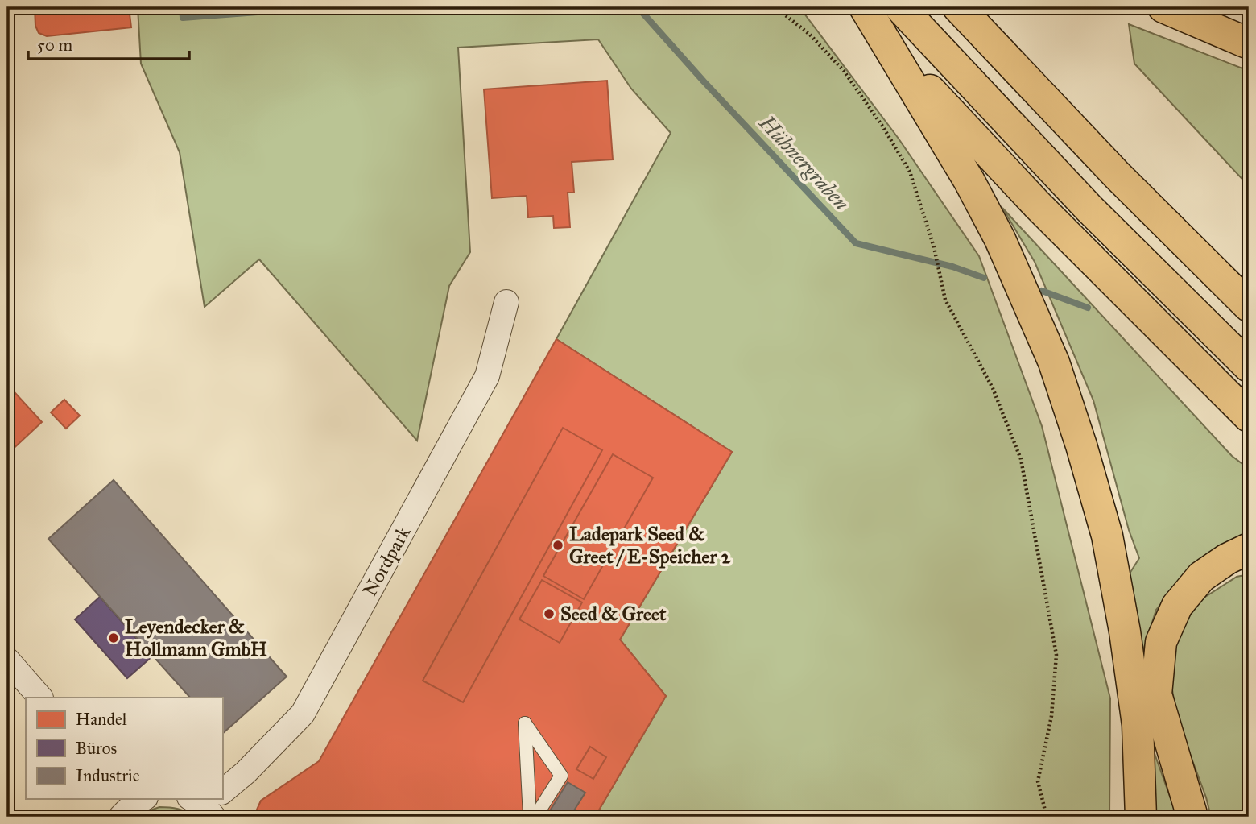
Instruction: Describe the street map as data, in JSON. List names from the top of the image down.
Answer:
{
  "streets": {
    "street": ["Nordpark"]
  },
  "water": ["Hühnergraben"],
  "places": ["Ladepark Seed & Greet / E-Speicher 2", "Seed & Greet", "Leyendecker & Hollmann GmbH"],
  "legend": ["Handel", "Büros", "Industrie"],
  "scale_bar": "50 m"
}
